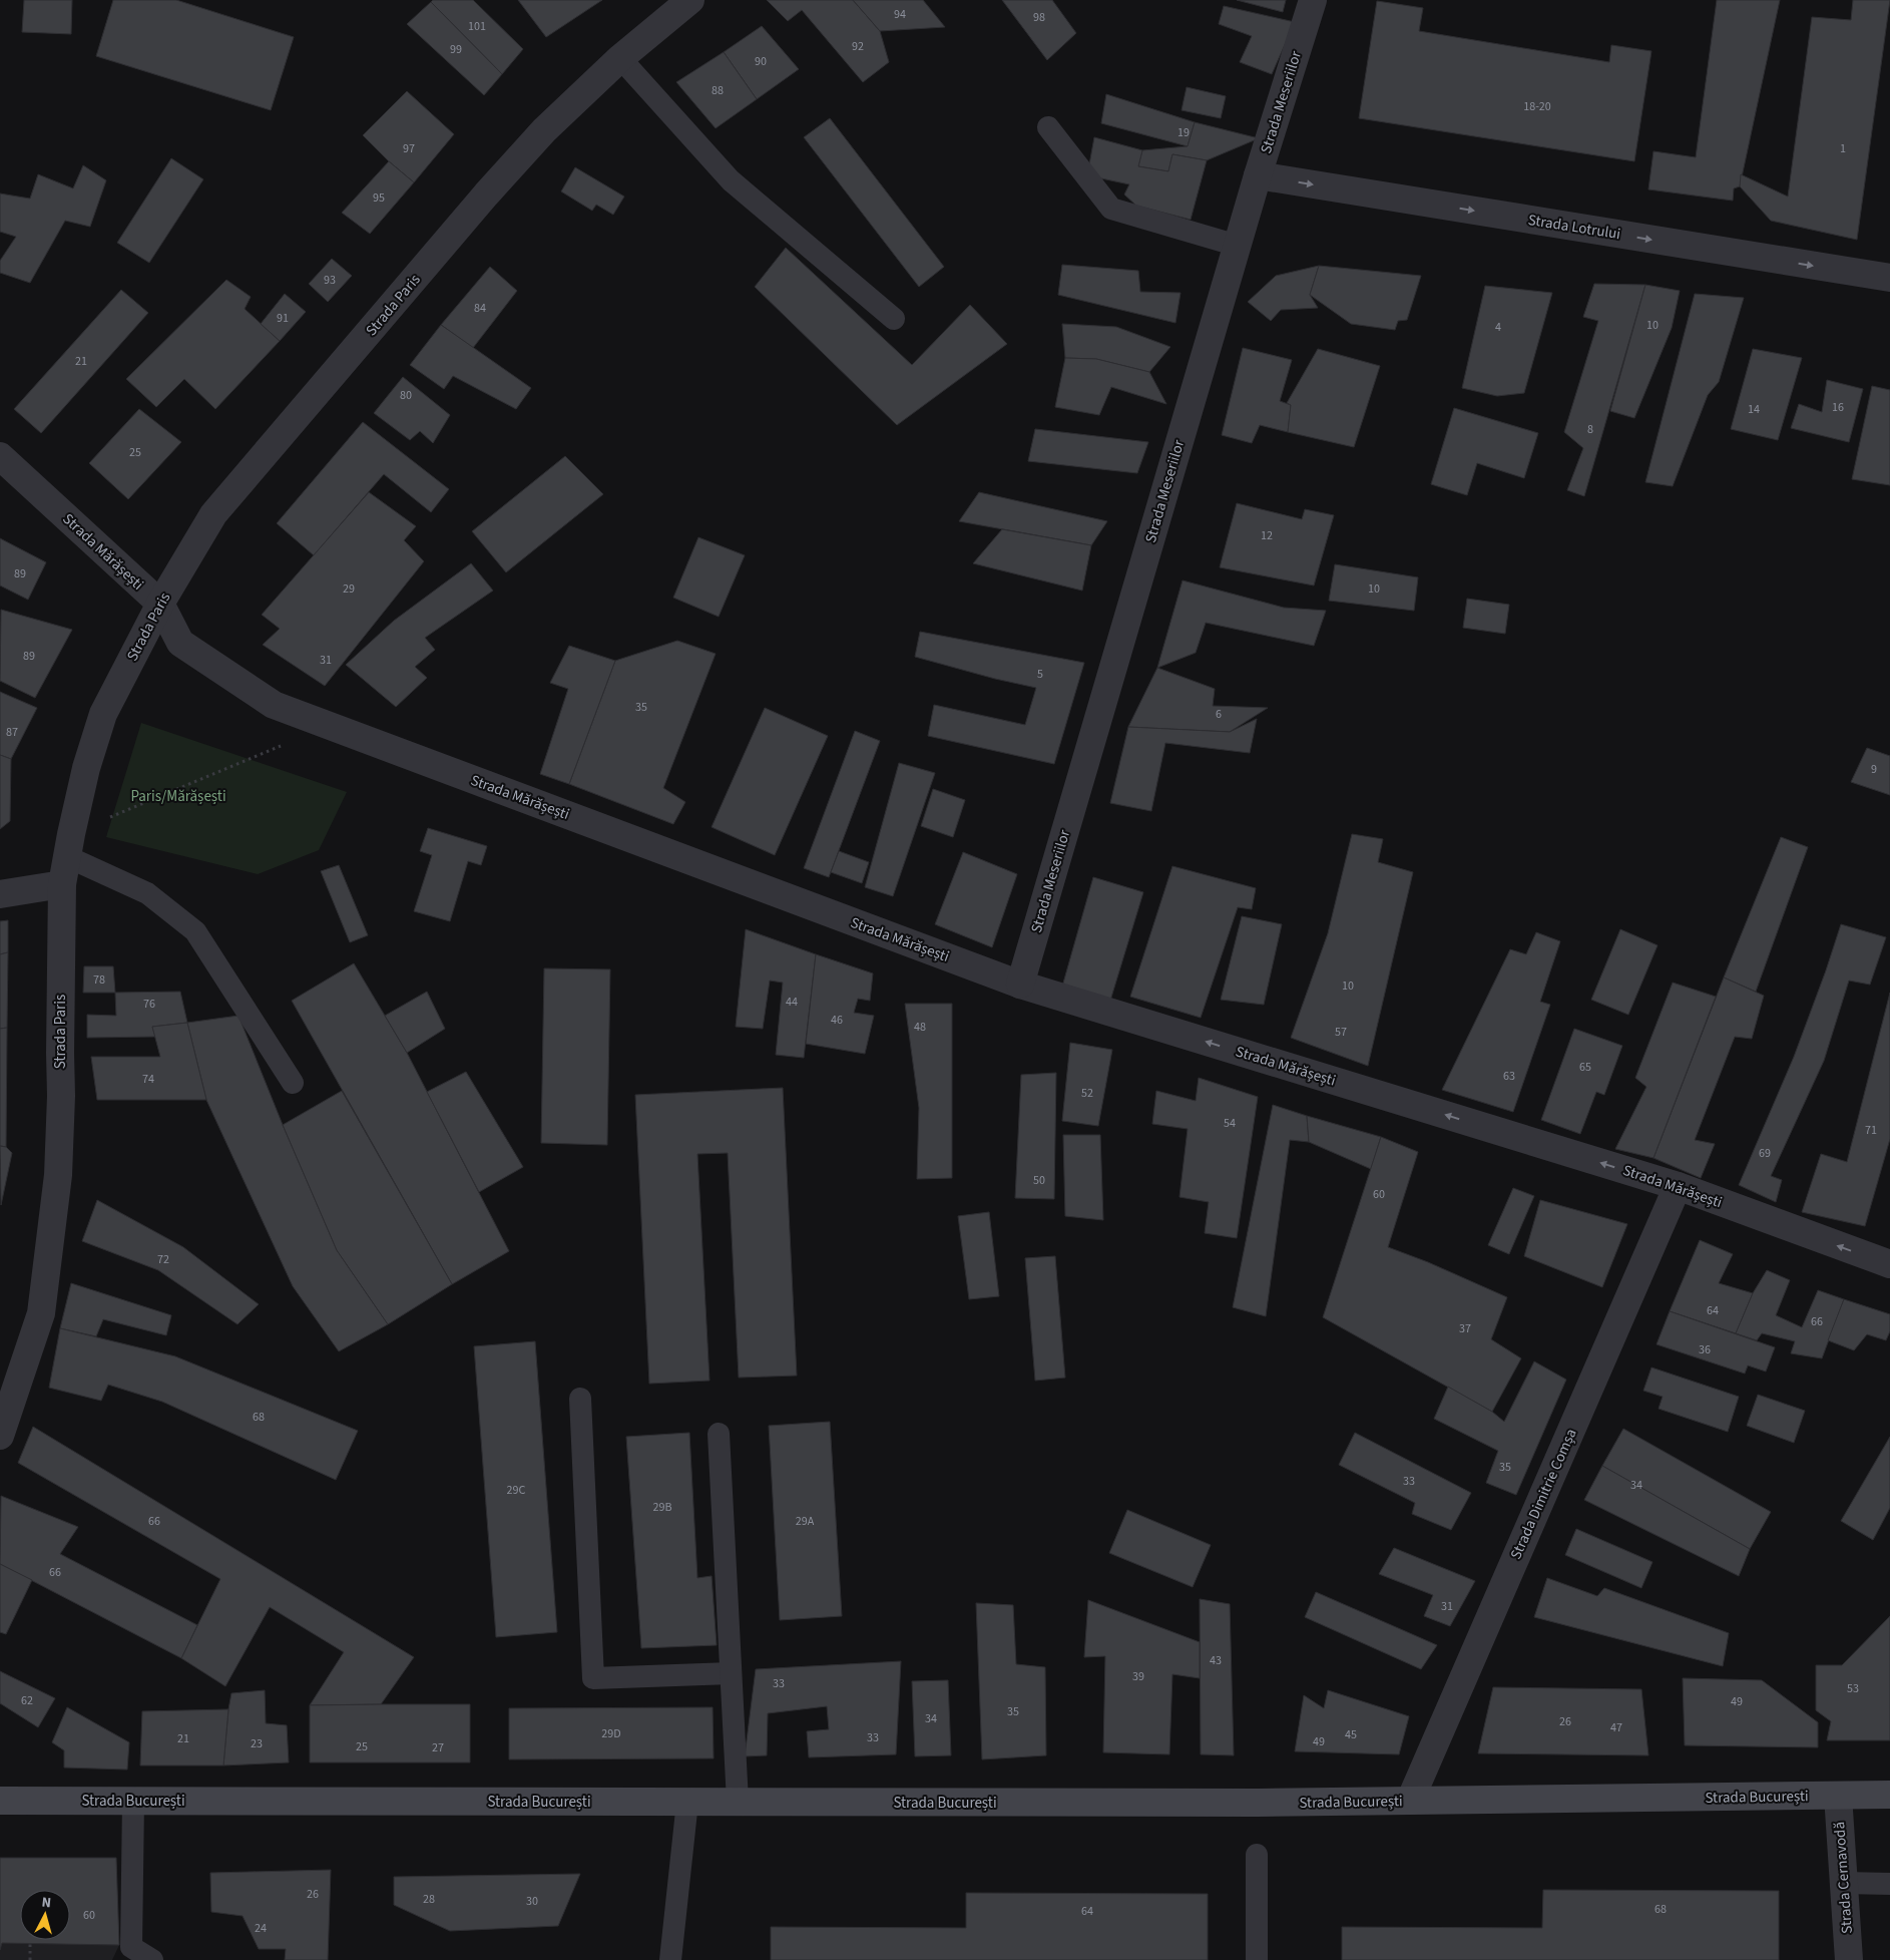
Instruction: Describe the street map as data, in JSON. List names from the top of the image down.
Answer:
{
  "streets": {
    "main road": ["Strada București"],
    "street": [
      "Strada Meseriilor",
      "Strada Lotrului",
      "Strada Paris",
      "Strada Mărășești",
      "Strada Dimitrie Comșa",
      "Strada Cernavodă"
    ]
  },
  "crossings": [
    ["Strada Meseriilor", "Strada Lotrului"],
    ["Strada Meseriilor", "Strada Mărășești"],
    ["Strada Paris", "Strada Mărășești"],
    ["Strada Mărășești", "Strada Dimitrie Comșa"],
    ["Strada Dimitrie Comșa", "Strada București"],
    ["Strada București", "Strada Cernavodă"]
  ],
  "one_way": ["Strada Lotrului", "Strada Mărășești"],
  "parks": ["Paris/Mărășești"],
  "house_numbers": [
    "94",
    "98",
    "101",
    "92",
    "99",
    "90",
    "88",
    "18-20",
    "19",
    "97",
    "1",
    "95",
    "93",
    "84",
    "91",
    "10",
    "4",
    "21",
    "80",
    "16",
    "14",
    "8",
    "25",
    "12",
    "89",
    "29",
    "10",
    "89",
    "31",
    "5",
    "35",
    "6",
    "87",
    "9",
    "78",
    "10",
    "44",
    "76",
    "46",
    "48",
    "57",
    "65",
    "63",
    "74",
    "52",
    "54",
    "71",
    "69",
    "50",
    "60",
    "72",
    "64",
    "66",
    "37",
    "36",
    "68",
    "35",
    "33",
    "34",
    "29C",
    "29B",
    "66",
    "29A",
    "66",
    "31",
    "43",
    "39",
    "33",
    "53",
    "62",
    "49",
    "35",
    "34",
    "26",
    "47",
    "29D",
    "45",
    "33",
    "21",
    "49",
    "23",
    "25",
    "27",
    "26",
    "28",
    "30",
    "68",
    "64",
    "60",
    "24"
  ],
  "north": "top"
}
